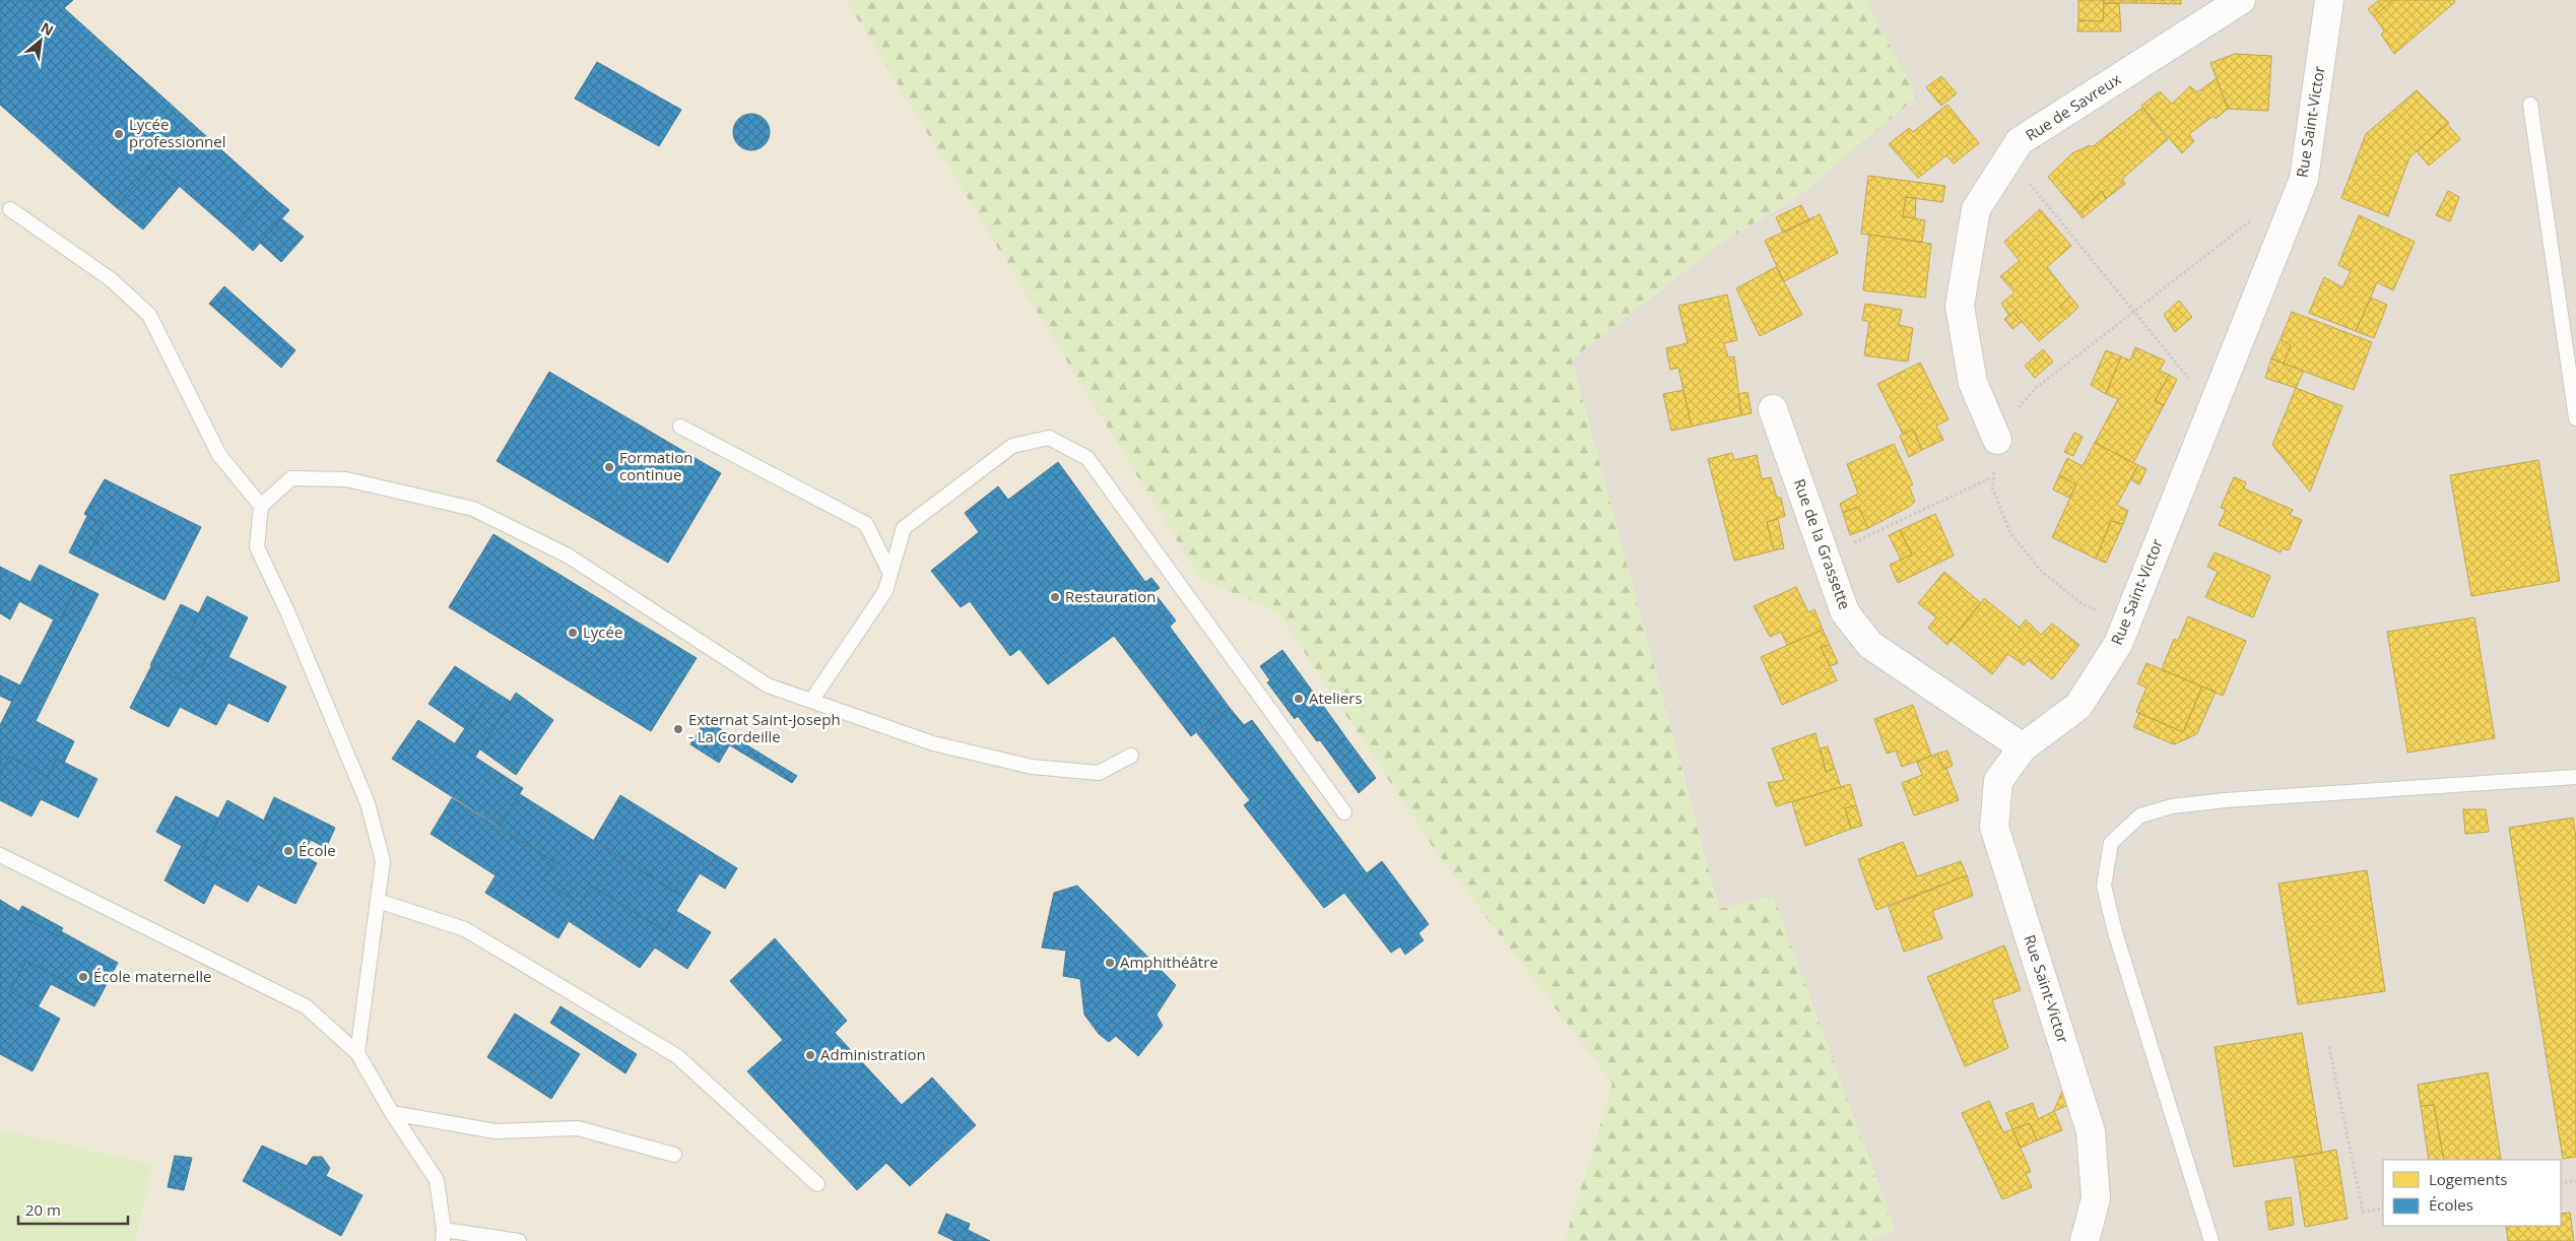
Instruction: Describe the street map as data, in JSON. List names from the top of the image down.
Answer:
{
  "streets": {
    "street": ["Rue de Savreux", "Rue Saint-Victor", "Rue de la Grassette"]
  },
  "crossings": [
    ["Rue Saint-Victor", "Rue de la Grassette"]
  ],
  "places": [
    "Lycée professionnel",
    "Formation continue",
    "Restauration",
    "Lycée",
    "Ateliers",
    "Externat Saint-Joseph - La Cordeille",
    "École",
    "Amphithéâtre",
    "École maternelle",
    "Administration"
  ],
  "legend": ["Logements", "Écoles"],
  "scale_bar": "20 m",
  "north": "top right"
}
